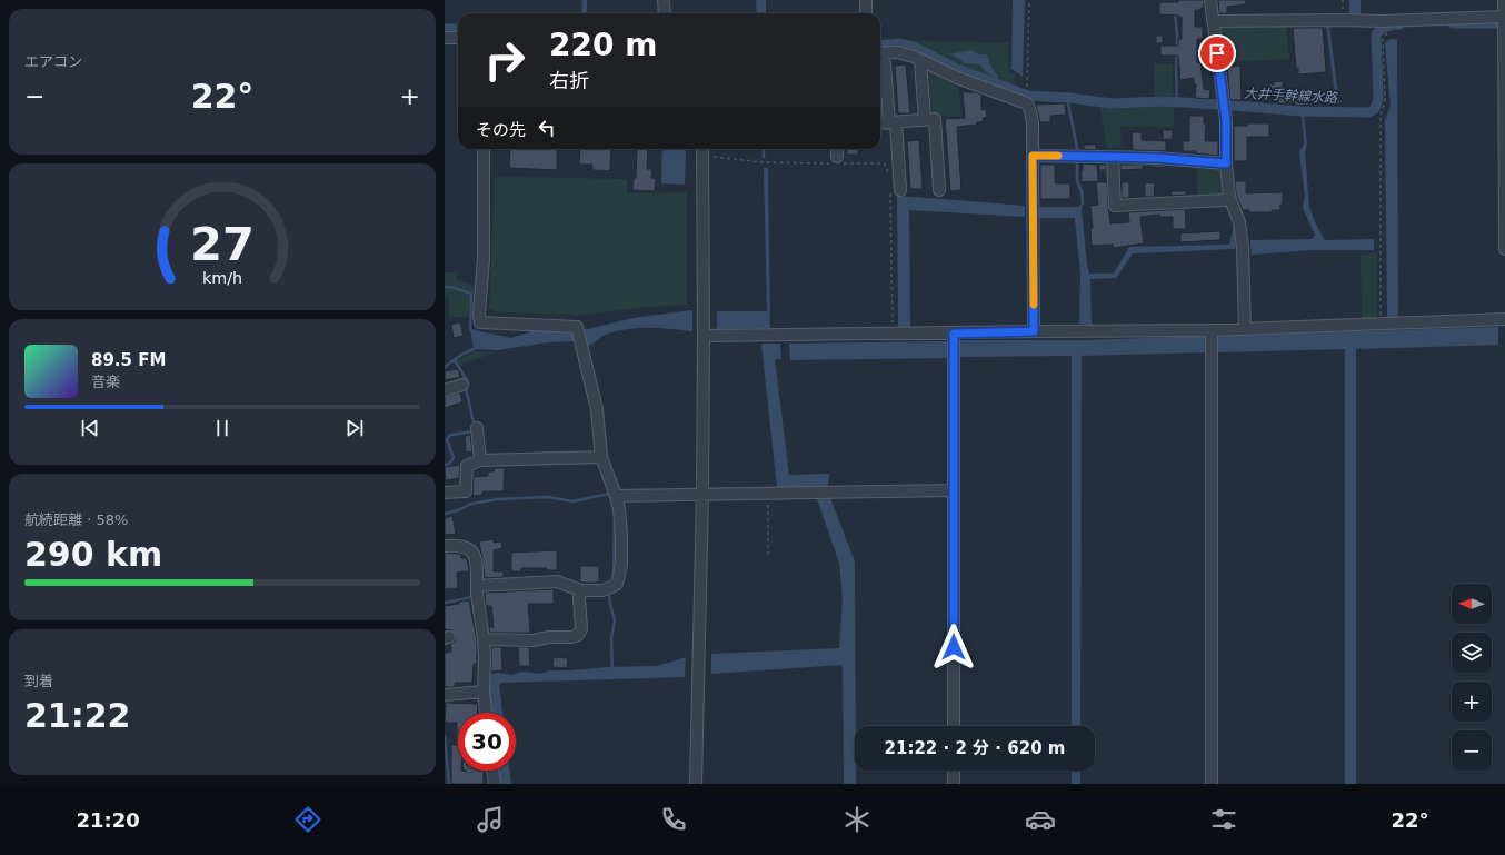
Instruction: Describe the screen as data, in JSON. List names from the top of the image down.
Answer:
{
  "water": ["大井手幹線水路"],
  "north": "left",
  "page": {
    "tile": [
      "エアコン",
      ["航続距離 · 58%", "290 km"],
      ["到着", "21:22"]
    ],
    "turn": ["220 m", "右折"],
    "heat": ["−", "22°", "+"],
    "then": "その先",
    "song": ["89.5 FM", "音楽"],
    "map_buttons": ["+", "−"],
    "limit": "30",
    "trip": "21:22 · 2 分 · 620 m",
    "tabs": ["21:20", "22°"],
    "gauge": ["27", "km/h"]
  }
}
